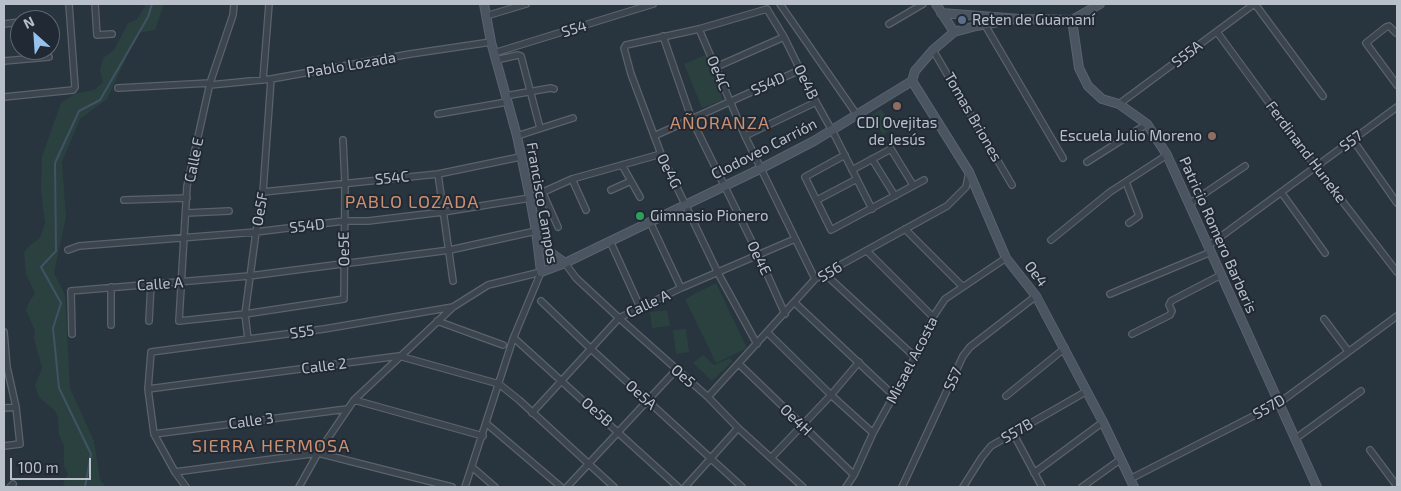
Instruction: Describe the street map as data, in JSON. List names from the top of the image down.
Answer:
{
  "streets": {
    "street": [
      "S54",
      "S55A",
      "Pablo Lozada",
      "Oe4C",
      "Oe4B",
      "S54D",
      "Tomas Briones",
      "S57",
      "Clodoveo Carrión",
      "Ferdinand Huneke",
      "Calle E",
      "Oe4G",
      "S54C",
      "Francisco Campos",
      "Oe5F",
      "Patricio Romero Barberis",
      "Oe5E",
      "Oe4E",
      "S56",
      "Oe4",
      "Calle A",
      "S55",
      "Misael Acosta",
      "Calle 2",
      "Oe5",
      "Oe5A",
      "S57D",
      "Oe5B",
      "Oe4H",
      "Calle 3",
      "S57B"
    ]
  },
  "crossings": [
    ["S54", "Francisco Campos"],
    ["S55A", "Ferdinand Huneke"],
    ["S55A", "Patricio Romero Barberis"],
    ["Pablo Lozada", "Calle E"],
    ["Pablo Lozada", "Francisco Campos"],
    ["Pablo Lozada", "Oe5F"],
    ["Oe4C", "Oe4B"],
    ["Oe4C", "S54D"],
    ["Oe4C", "Clodoveo Carrión"],
    ["Oe4C", "S56"],
    ["Oe4C", "Calle A"],
    ["Oe4B", "S54D"],
    ["Oe4B", "Clodoveo Carrión"],
    ["S54D", "Calle E"],
    ["S54D", "Oe4G"],
    ["S54D", "Francisco Campos"],
    ["S54D", "Oe5F"],
    ["S54D", "Oe5E"],
    ["S54D", "Oe4E"],
    ["Tomas Briones", "Clodoveo Carrión"],
    ["S57", "Ferdinand Huneke"],
    ["S57", "Patricio Romero Barberis"],
    ["S57", "Oe4"],
    ["Clodoveo Carrión", "Oe4G"],
    ["Clodoveo Carrión", "Francisco Campos"],
    ["Clodoveo Carrión", "Oe4E"],
    ["Clodoveo Carrión", "Oe4"],
    ["Clodoveo Carrión", "Oe5"],
    ["Calle E", "Oe5F"],
    ["Calle E", "Oe5E"],
    ["Calle E", "Calle A"],
    ["Oe4G", "Oe4E"],
    ["Oe4G", "S56"],
    ["Oe4G", "Calle A"],
    ["S54C", "Francisco Campos"],
    ["S54C", "Oe5F"],
    ["S54C", "Oe5E"],
    ["Francisco Campos", "Calle 2"],
    ["Francisco Campos", "Oe5B"],
    ["Oe5F", "Oe5E"],
    ["Oe5F", "Calle A"],
    ["Oe5F", "S55"],
    ["Patricio Romero Barberis", "S57D"],
    ["Oe4E", "S56"],
    ["Oe4E", "Calle A"],
    ["S56", "Oe4"],
    ["S56", "Oe5"],
    ["S56", "Oe4H"],
    ["Oe4", "Misael Acosta"],
    ["Oe4", "S57D"],
    ["Oe4", "S57B"],
    ["Calle A", "Oe5"],
    ["Calle A", "Oe5A"],
    ["Calle A", "Oe5B"],
    ["S55", "Calle 2"],
    ["Misael Acosta", "Oe4H"]
  ],
  "districts": ["AÑORANZA", "PABLO LOZADA", "SIERRA HERMOSA"],
  "places": [
    "Reten de Guamaní",
    "CDI Ovejitas de Jesús",
    "Escuela Julio Moreno",
    "Gimnasio Pionero"
  ],
  "scale_bar": "100 m",
  "north": "top left"
}
